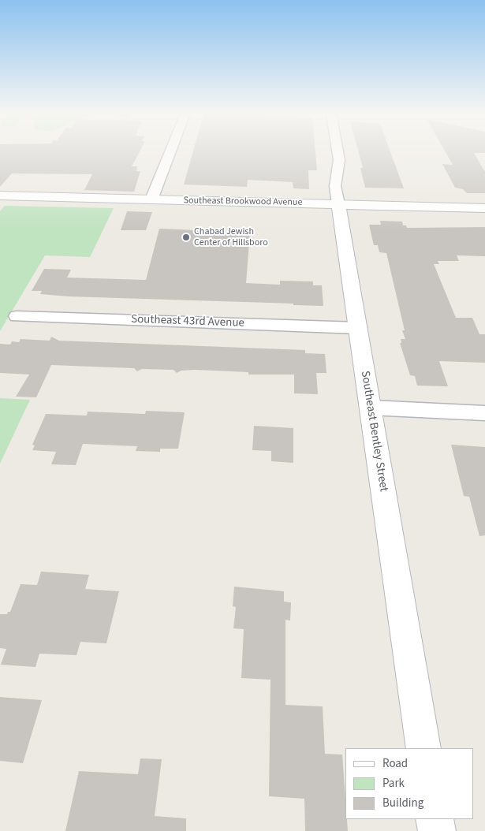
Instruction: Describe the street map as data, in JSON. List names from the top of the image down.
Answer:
{
  "streets": {
    "main road": ["Southeast Brookwood Avenue", "Southeast Bentley Street"],
    "street": ["Southeast 43rd Avenue"]
  },
  "crossings": [
    ["Southeast Brookwood Avenue", "Southeast Bentley Street"],
    ["Southeast 43rd Avenue", "Southeast Bentley Street"]
  ],
  "places": ["Chabad Jewish Center of Hillsboro"],
  "legend": ["Road", "Park", "Building"]
}
